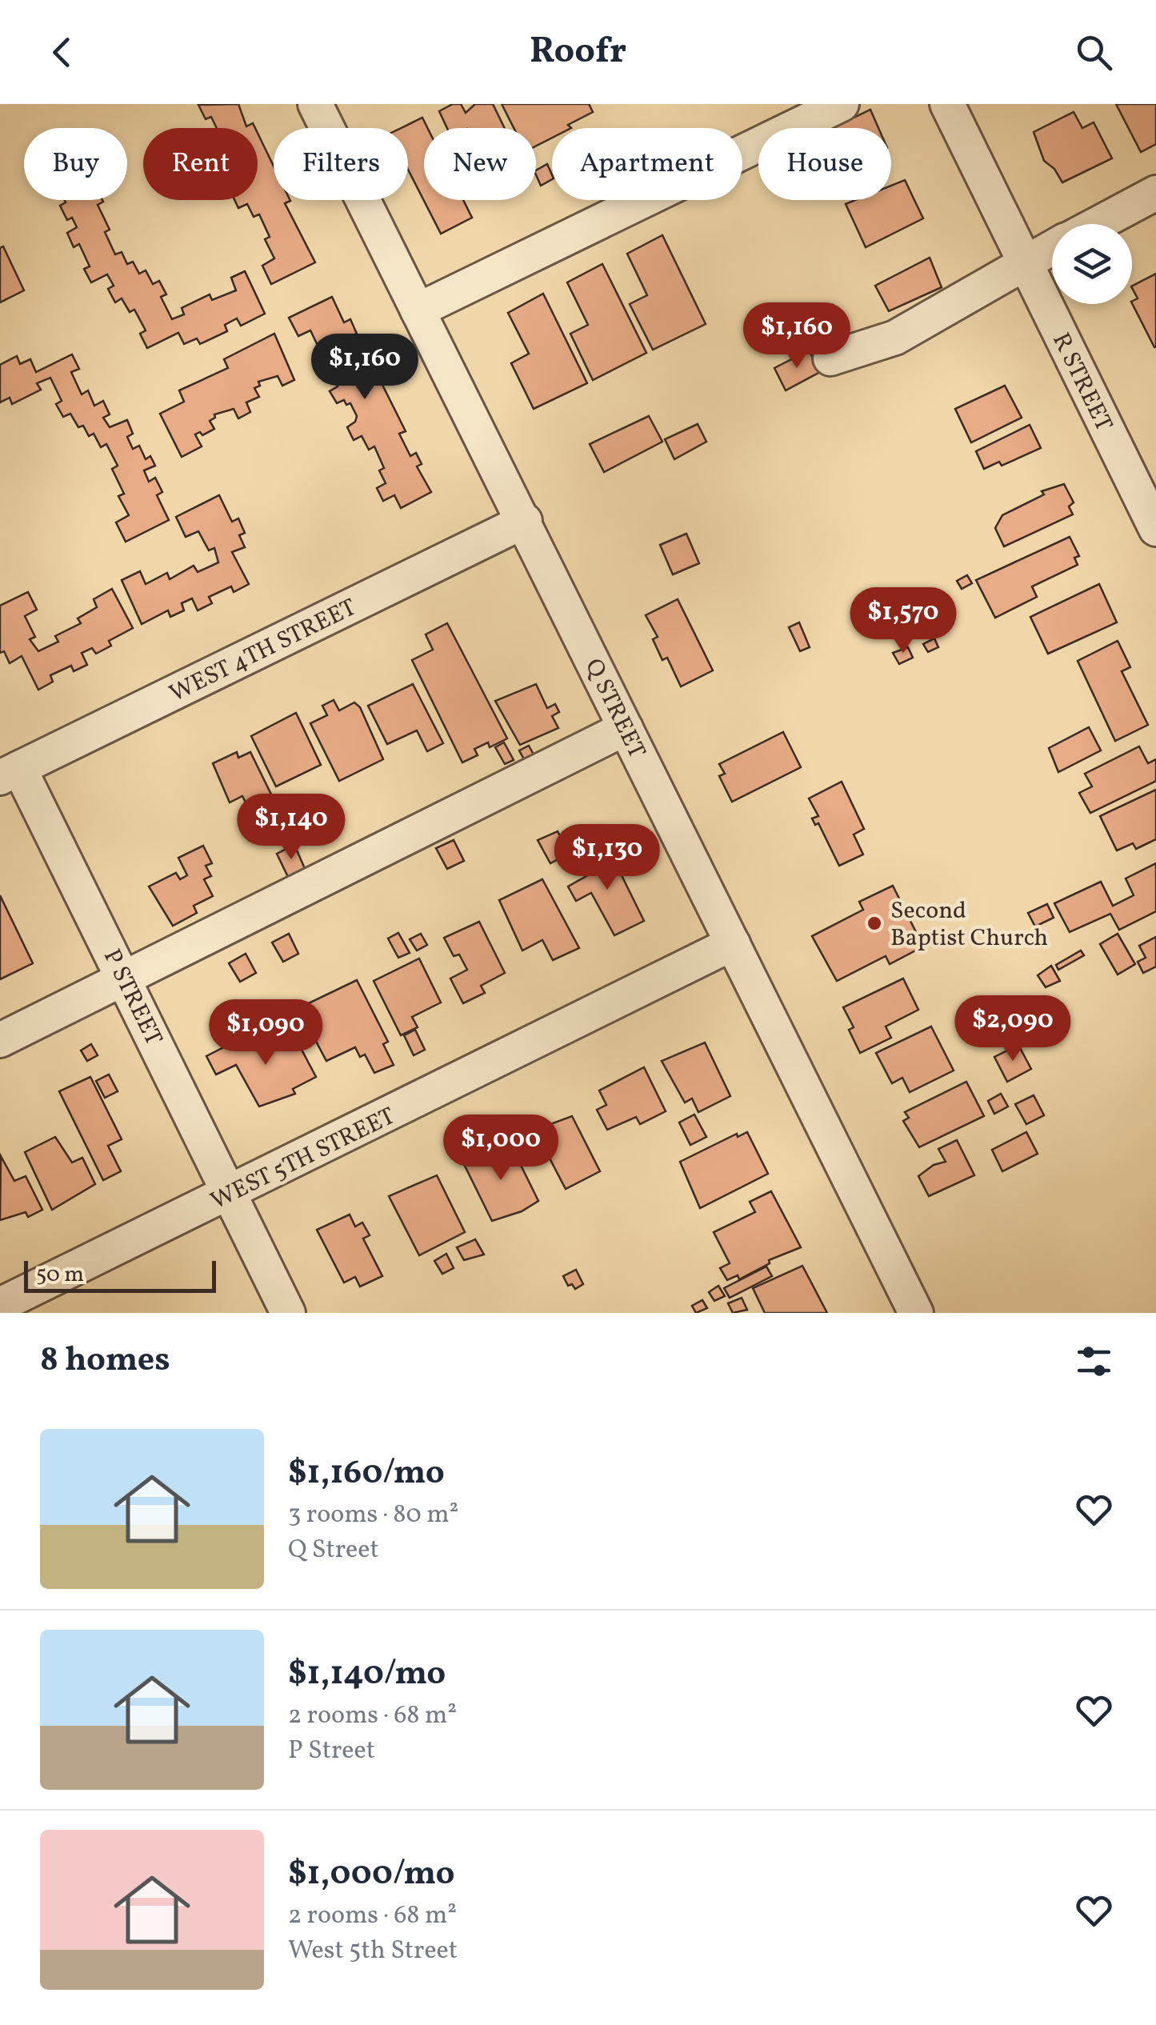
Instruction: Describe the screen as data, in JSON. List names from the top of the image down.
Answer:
{
  "streets": {
    "street": [
      "R STREET",
      "WEST 4TH STREET",
      "Q STREET",
      "P STREET",
      "WEST 5TH STREET"
    ]
  },
  "crossings": [
    ["WEST 4TH STREET", "Q STREET"],
    ["WEST 4TH STREET", "P STREET"],
    ["Q STREET", "WEST 5TH STREET"],
    ["P STREET", "WEST 5TH STREET"]
  ],
  "places": ["Second Baptist Church"],
  "scale_bar": "50 m",
  "page": {
    "header": "Roofr",
    "chip": [
      "Buy",
      "Rent",
      "Filters",
      "New",
      "Apartment",
      "House"
    ],
    "price": [
      "$1,160",
      "$1,160",
      "$1,570",
      "$1,140",
      "$1,130",
      "$2,090",
      "$1,090",
      "$1,000"
    ],
    "scale": "50 m",
    "heading": "8 homes",
    "list": [
      {
        "name": "$1,160/mo",
        "note": "3 rooms · 80 m² · Q Street"
      },
      {
        "name": "$1,140/mo",
        "note": "2 rooms · 68 m² · P Street"
      },
      {
        "name": "$1,000/mo",
        "note": "2 rooms · 68 m² · West 5th Street"
      }
    ]
  }
}
